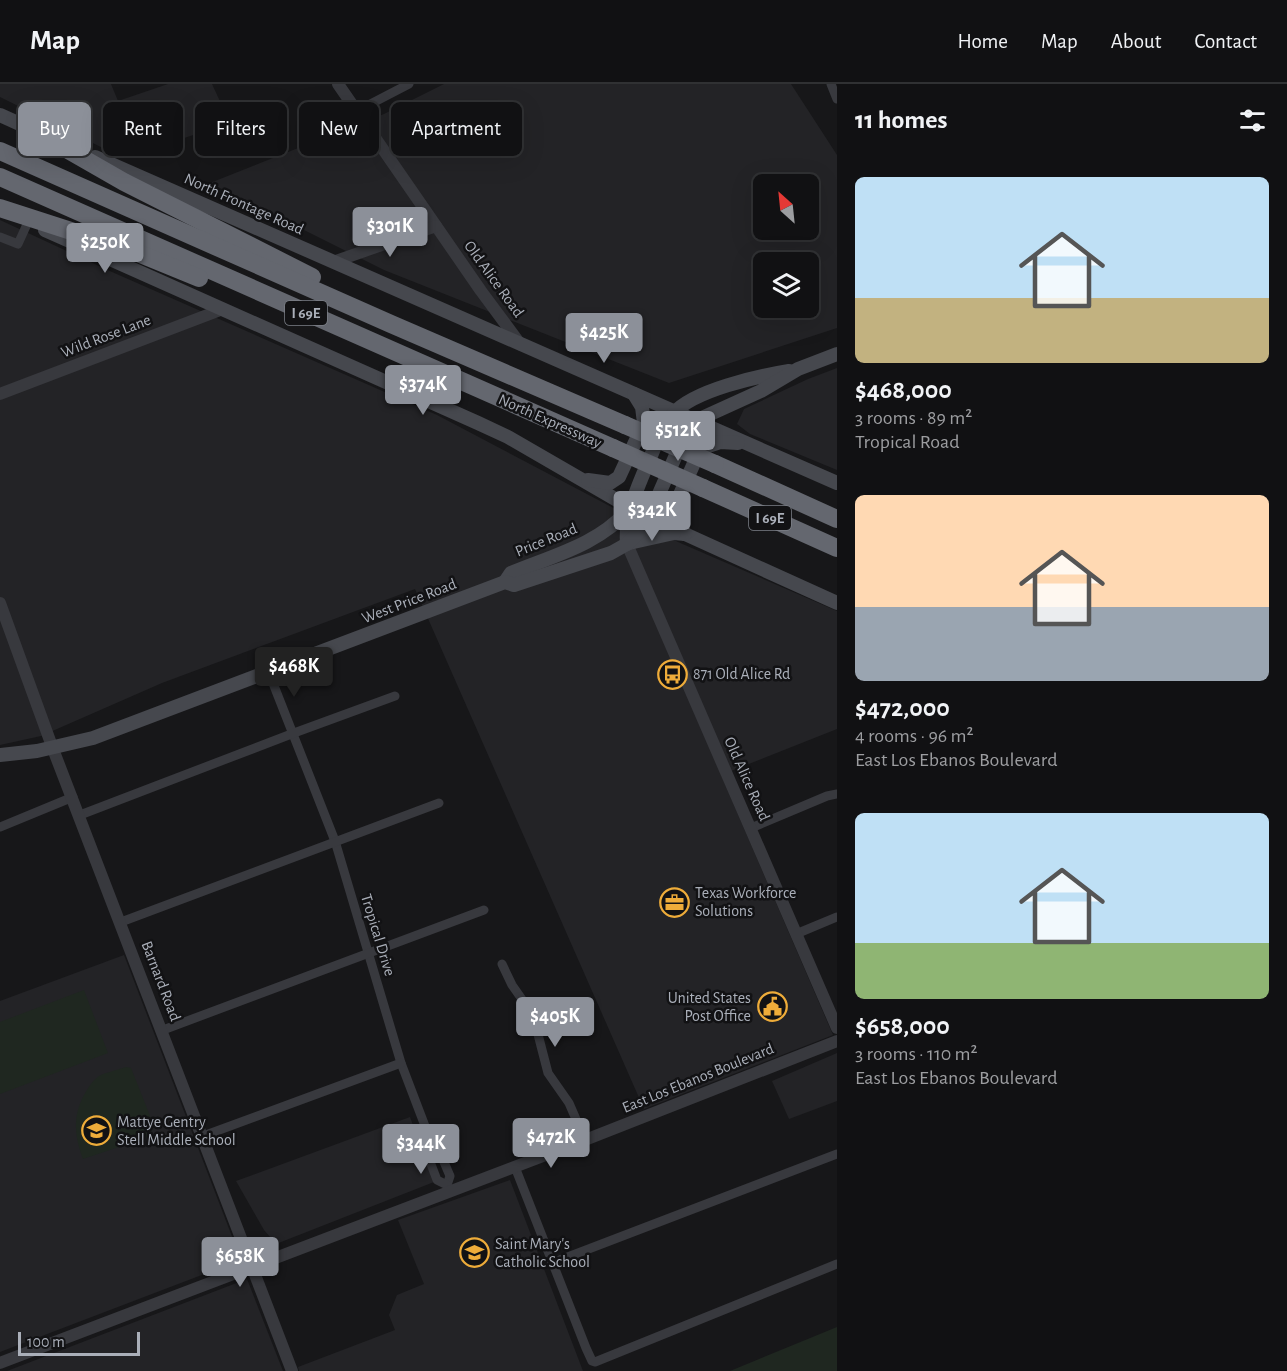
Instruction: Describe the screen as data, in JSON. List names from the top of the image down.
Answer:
{
  "streets": {
    "highway": ["I 69E", "North Expressway"],
    "main road": ["North Frontage Road", "Price Road", "West Price Road"],
    "street": [
      "Old Alice Road",
      "Wild Rose Lane",
      "Tropical Drive",
      "Barnard Road",
      "East Los Ebanos Boulevard"
    ]
  },
  "crossings": [
    ["North Frontage Road", "Old Alice Road"],
    ["North Frontage Road", "West Price Road"],
    ["Old Alice Road", "West Price Road"],
    ["Wild Rose Lane", "North Expressway"],
    ["North Expressway", "Price Road"],
    ["North Expressway", "West Price Road"],
    ["Price Road", "West Price Road"],
    ["West Price Road", "Tropical Drive"],
    ["West Price Road", "Barnard Road"],
    ["Tropical Drive", "East Los Ebanos Boulevard"],
    ["Barnard Road", "East Los Ebanos Boulevard"]
  ],
  "places": {
    "bus stop": ["871 Old Alice Rd"],
    "office": ["Texas Workforce Solutions"],
    "public building": ["United States Post Office"],
    "school or university": ["Mattye Gentry Stell Middle School", "Saint Mary's Catholic School"]
  },
  "scale_bar": "100 m",
  "north": "top left",
  "page": {
    "header": "Map",
    "nav": [
      "Home",
      "Map",
      "About",
      "Contact"
    ],
    "heading": "11 homes",
    "chip": [
      "Buy",
      "Rent",
      "Filters",
      "New",
      "Apartment"
    ],
    "list": [
      {
        "name": "$468,000",
        "note": "3 rooms · 89 m² · Tropical Road"
      },
      {
        "name": "$472,000",
        "note": "4 rooms · 96 m² · East Los Ebanos Boulevard"
      },
      {
        "name": "$658,000",
        "note": "3 rooms · 110 m² · East Los Ebanos Boulevard"
      }
    ],
    "price": [
      "$301K",
      "$250K",
      "$425K",
      "$374K",
      "$512K",
      "$342K",
      "$468K",
      "$405K",
      "$472K",
      "$344K",
      "$658K"
    ],
    "scale": "100 m"
  }
}
